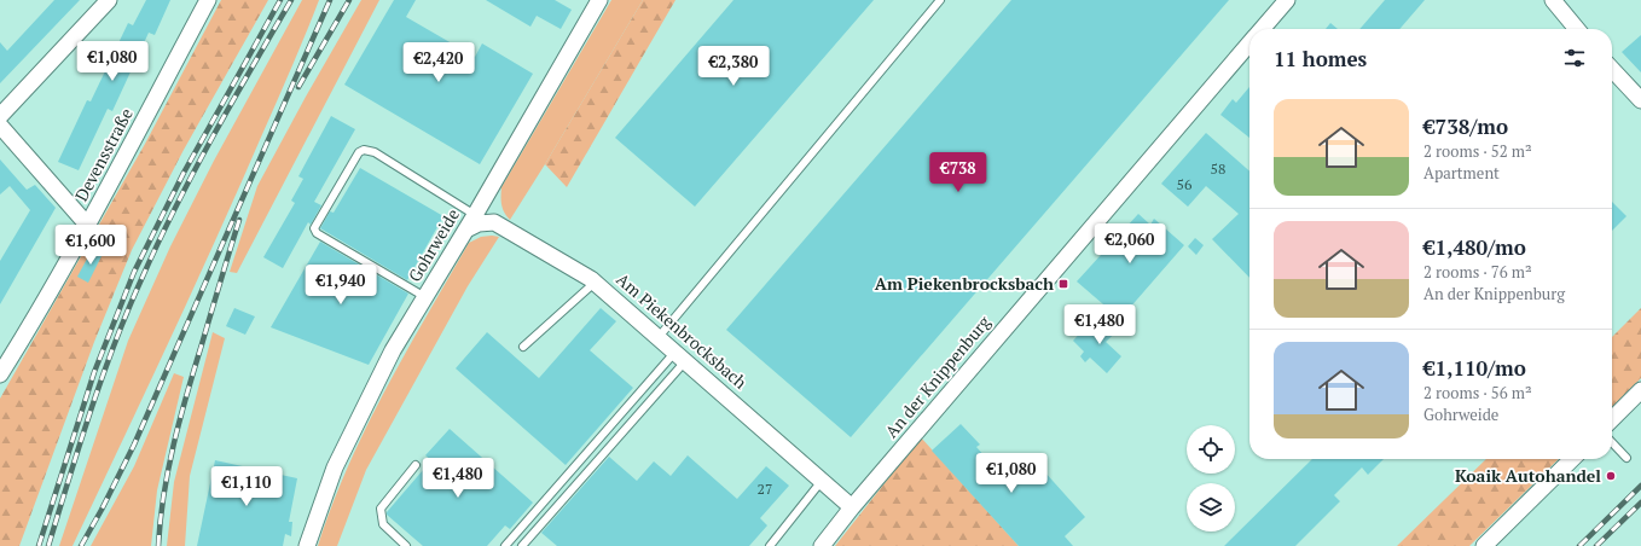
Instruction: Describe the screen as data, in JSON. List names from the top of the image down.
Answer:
{
  "streets": {
    "street": [
      "Devensstraße",
      "Gohrweide",
      "Am Piekenbrocksbach",
      "An der Knippenburg"
    ]
  },
  "crossings": [
    ["Gohrweide", "Am Piekenbrocksbach"],
    ["Am Piekenbrocksbach", "An der Knippenburg"]
  ],
  "places": {
    "transit": ["Am Piekenbrocksbach"],
    "other": ["Koaik Autohandel"]
  },
  "house_numbers": ["58", "56", "27"],
  "page": {
    "heading": "11 homes",
    "price": [
      "€1,080",
      "€2,420",
      "€2,380",
      "€738",
      "€2,060",
      "€1,600",
      "€1,940",
      "€1,480",
      "€1,080",
      "€1,480",
      "€1,110"
    ],
    "list": [
      {
        "name": "€738/mo",
        "note": "2 rooms · 52 m² · Apartment"
      },
      {
        "name": "€1,480/mo",
        "note": "2 rooms · 76 m² · An der Knippenburg"
      },
      {
        "name": "€1,110/mo",
        "note": "2 rooms · 56 m² · Gohrweide"
      }
    ]
  }
}
